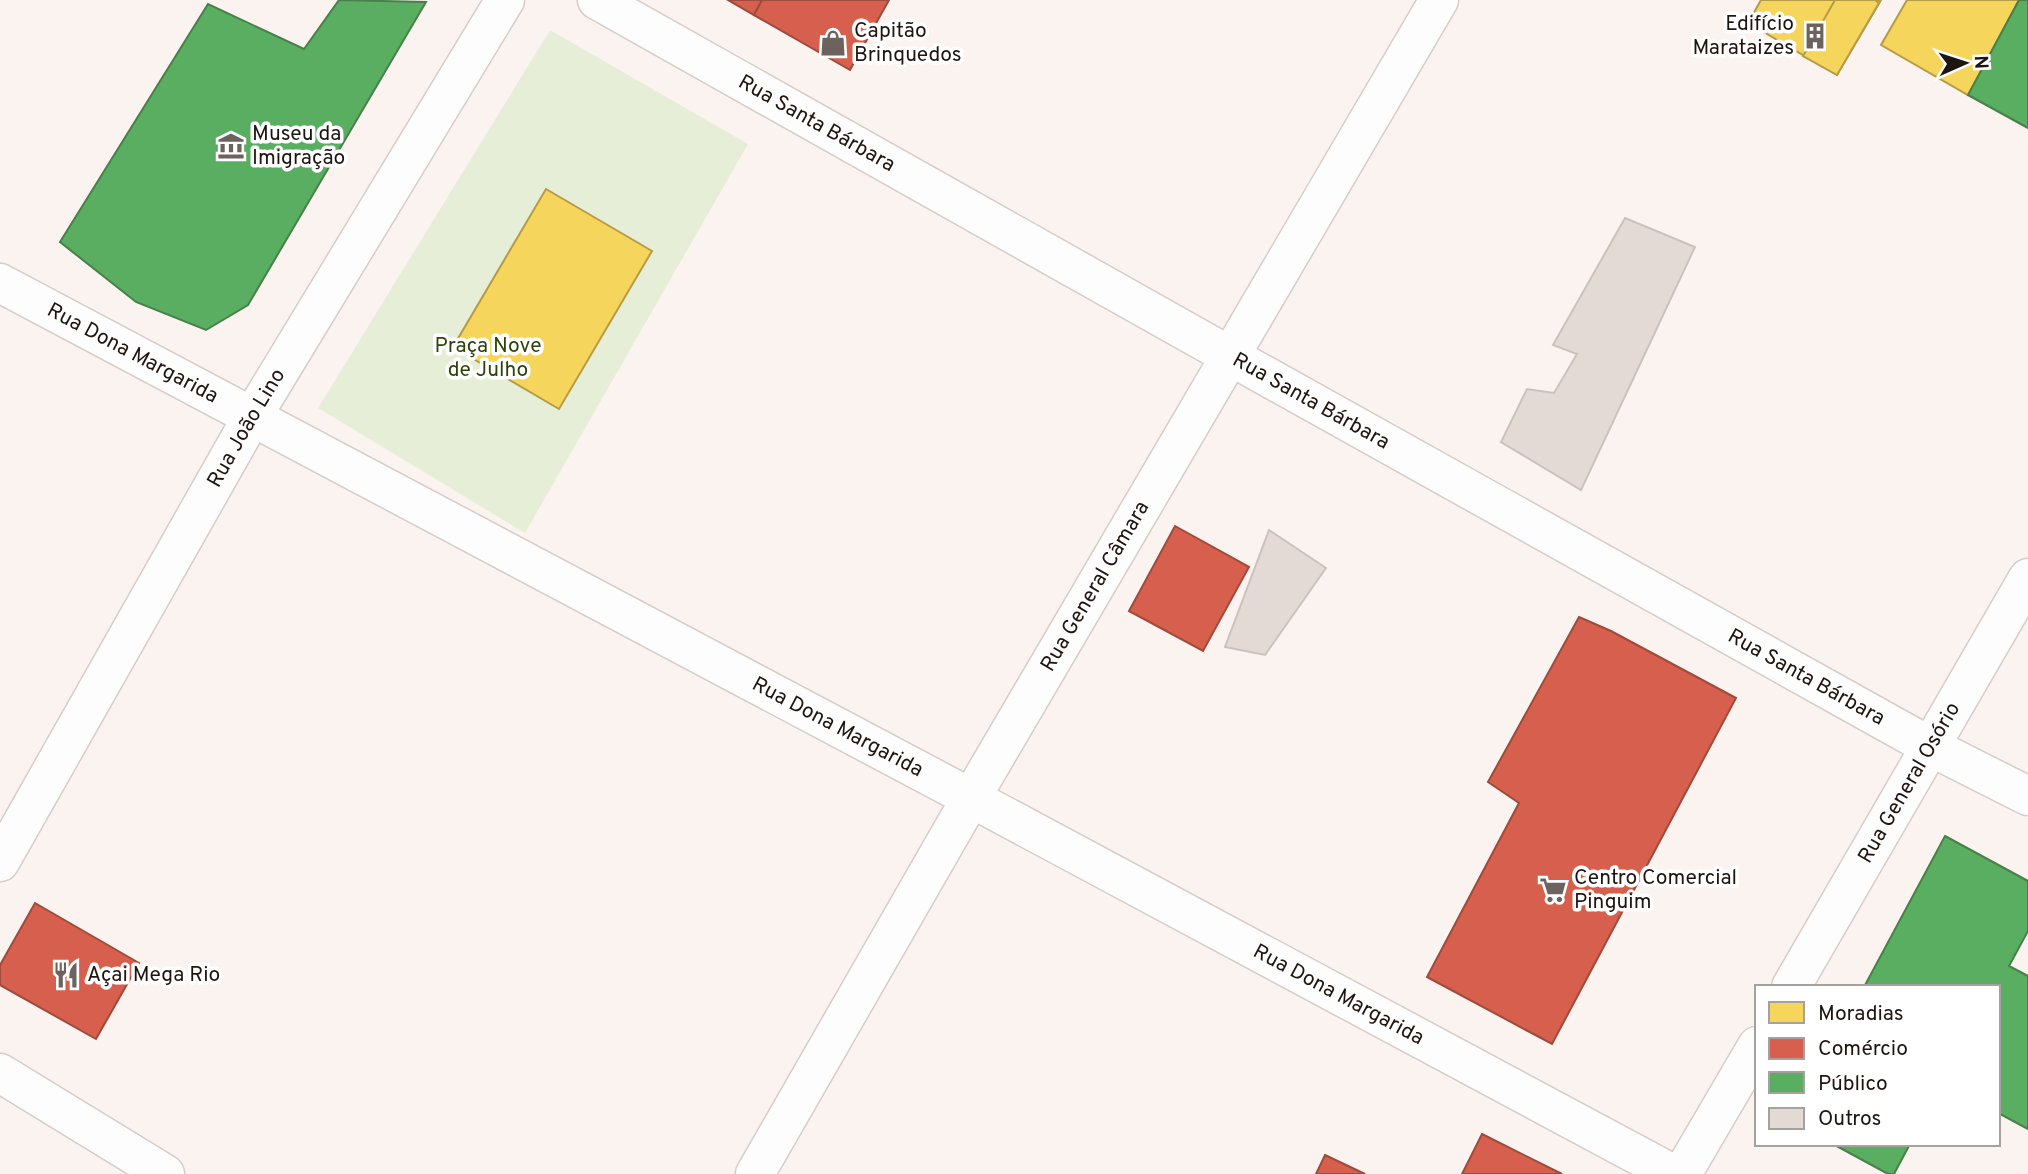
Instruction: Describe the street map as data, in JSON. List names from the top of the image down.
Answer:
{
  "streets": {
    "street": [
      "Rua Santa Bárbara",
      "Rua Dona Margarida",
      "Rua João Lino",
      "Rua General Câmara",
      "Rua General Osório"
    ]
  },
  "crossings": [
    ["Rua Santa Bárbara", "Rua General Câmara"],
    ["Rua Santa Bárbara", "Rua General Osório"],
    ["Rua Dona Margarida", "Rua João Lino"],
    ["Rua Dona Margarida", "Rua General Câmara"]
  ],
  "parks": ["Praça Nove de Julho"],
  "places": {
    "building": ["Edifício Marataizes"],
    "shop": ["Capitão Brinquedos"],
    "museum": ["Museu da Imigração"],
    "supermarket": ["Centro Comercial Pinguim"],
    "restaurant": ["Açai Mega Rio"]
  },
  "legend": [
    "Moradias",
    "Comércio",
    "Público",
    "Outros"
  ],
  "north": "right"
}
